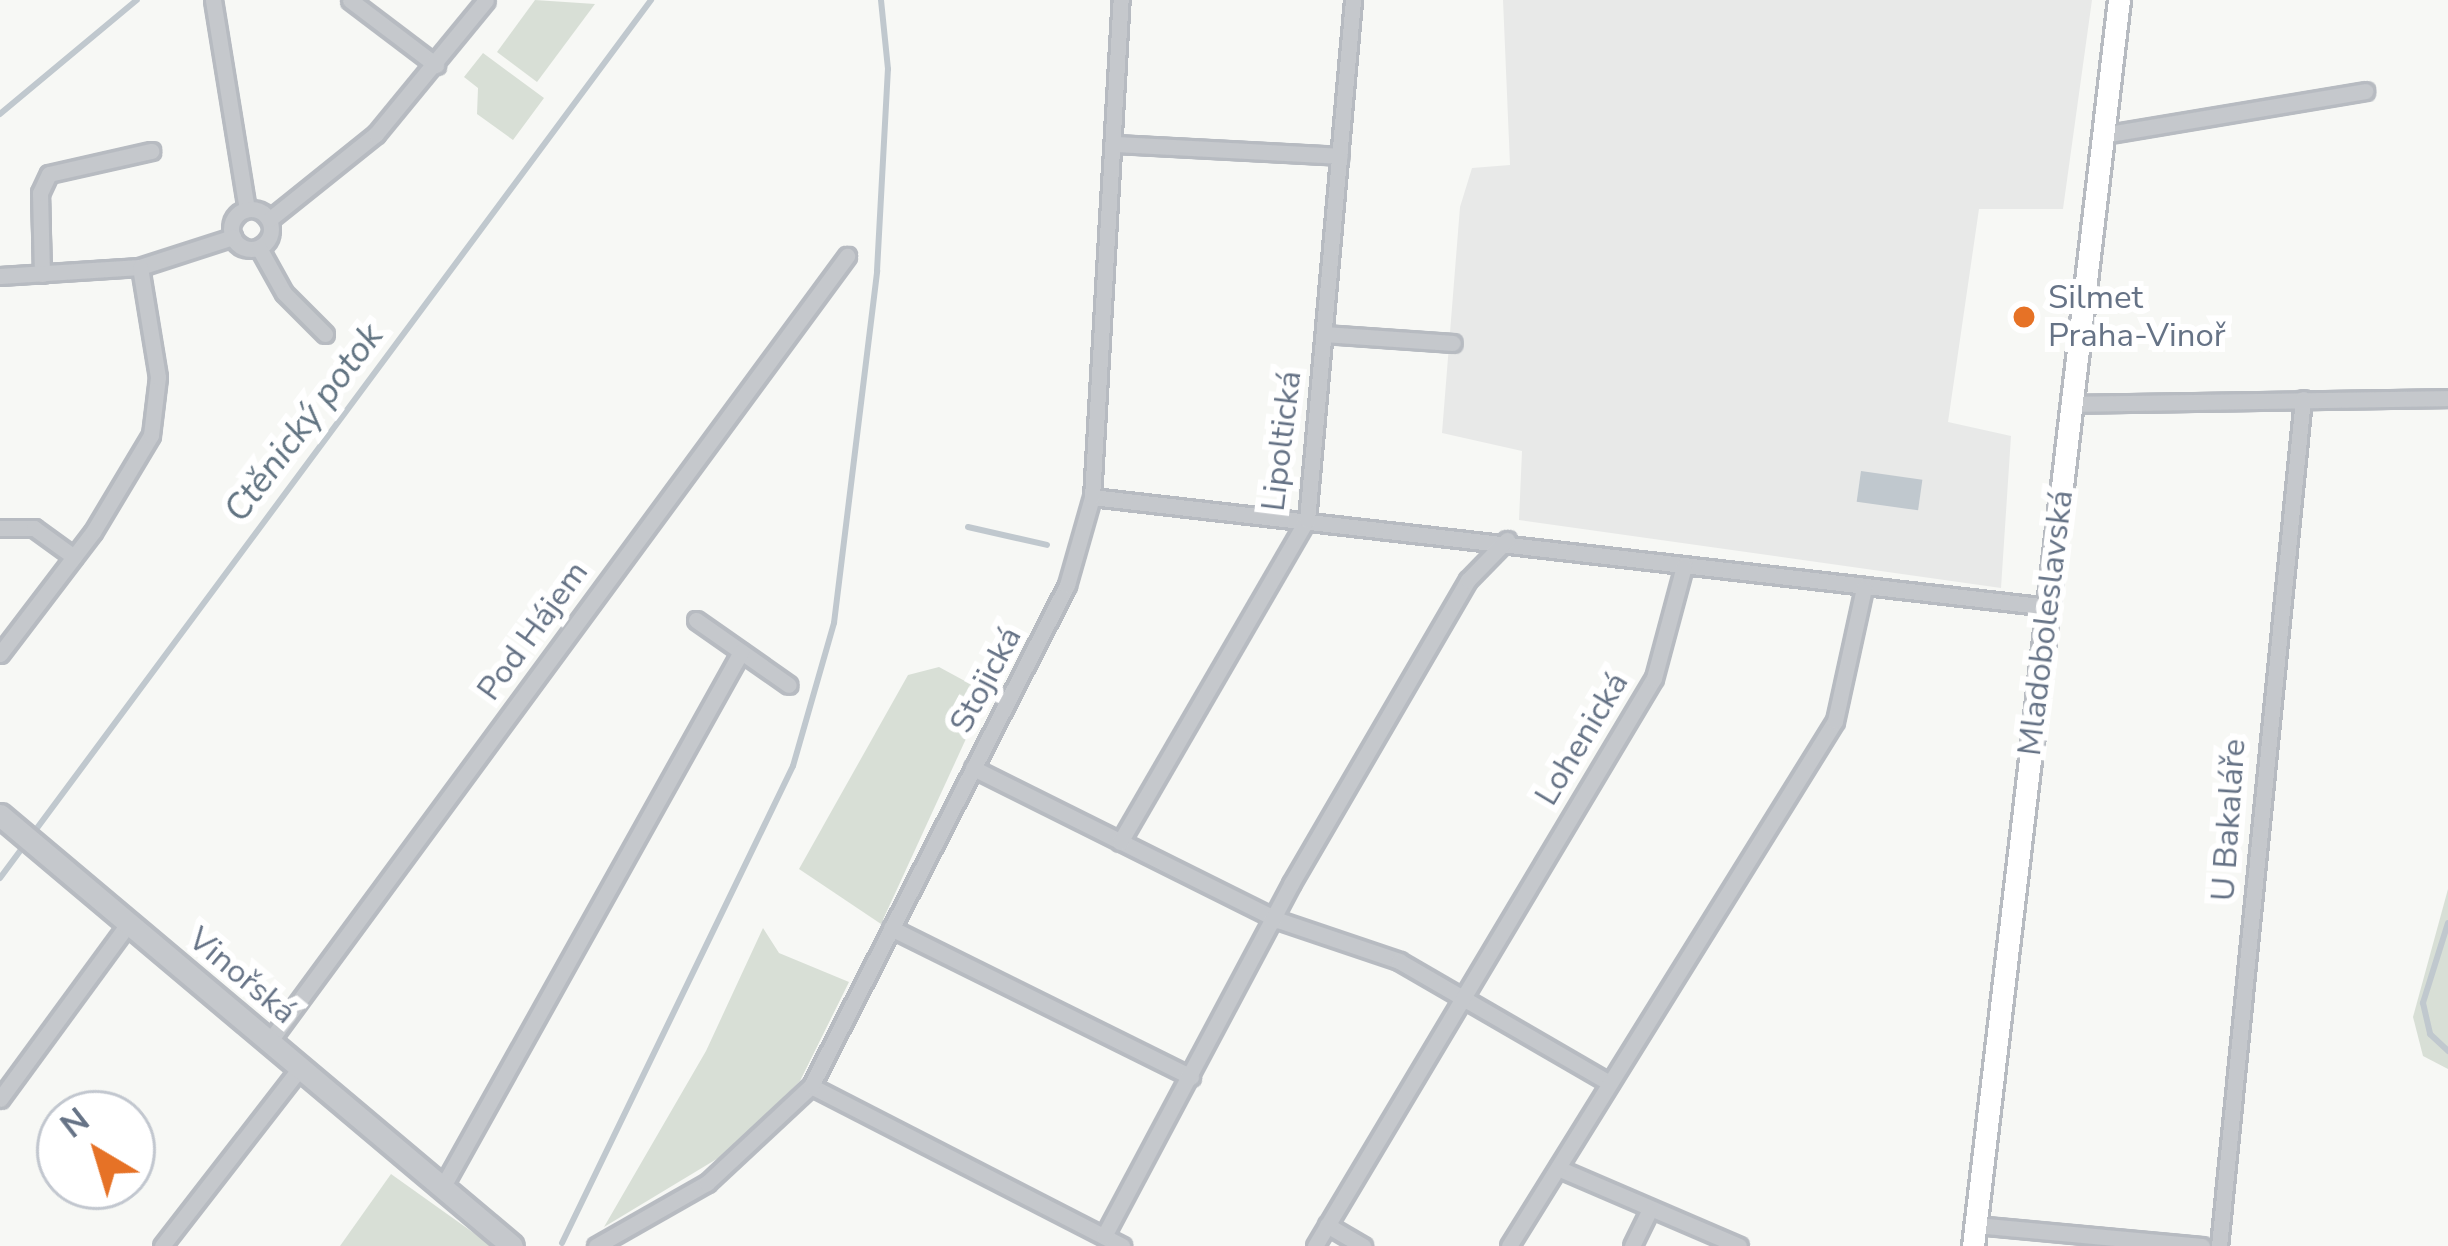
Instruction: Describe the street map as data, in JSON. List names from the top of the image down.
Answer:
{
  "streets": {
    "main road": ["Mladoboleslavská"],
    "street": [
      "Lipoltická",
      "Pod Hájem",
      "Stojická",
      "Lohenická",
      "U Bakaláře",
      "Vinořská"
    ]
  },
  "crossings": [
    ["Pod Hájem", "Vinořská"]
  ],
  "water": ["Ctěnický potok"],
  "places": ["Silmet Praha-Vinoř"],
  "north": "top left"
}
